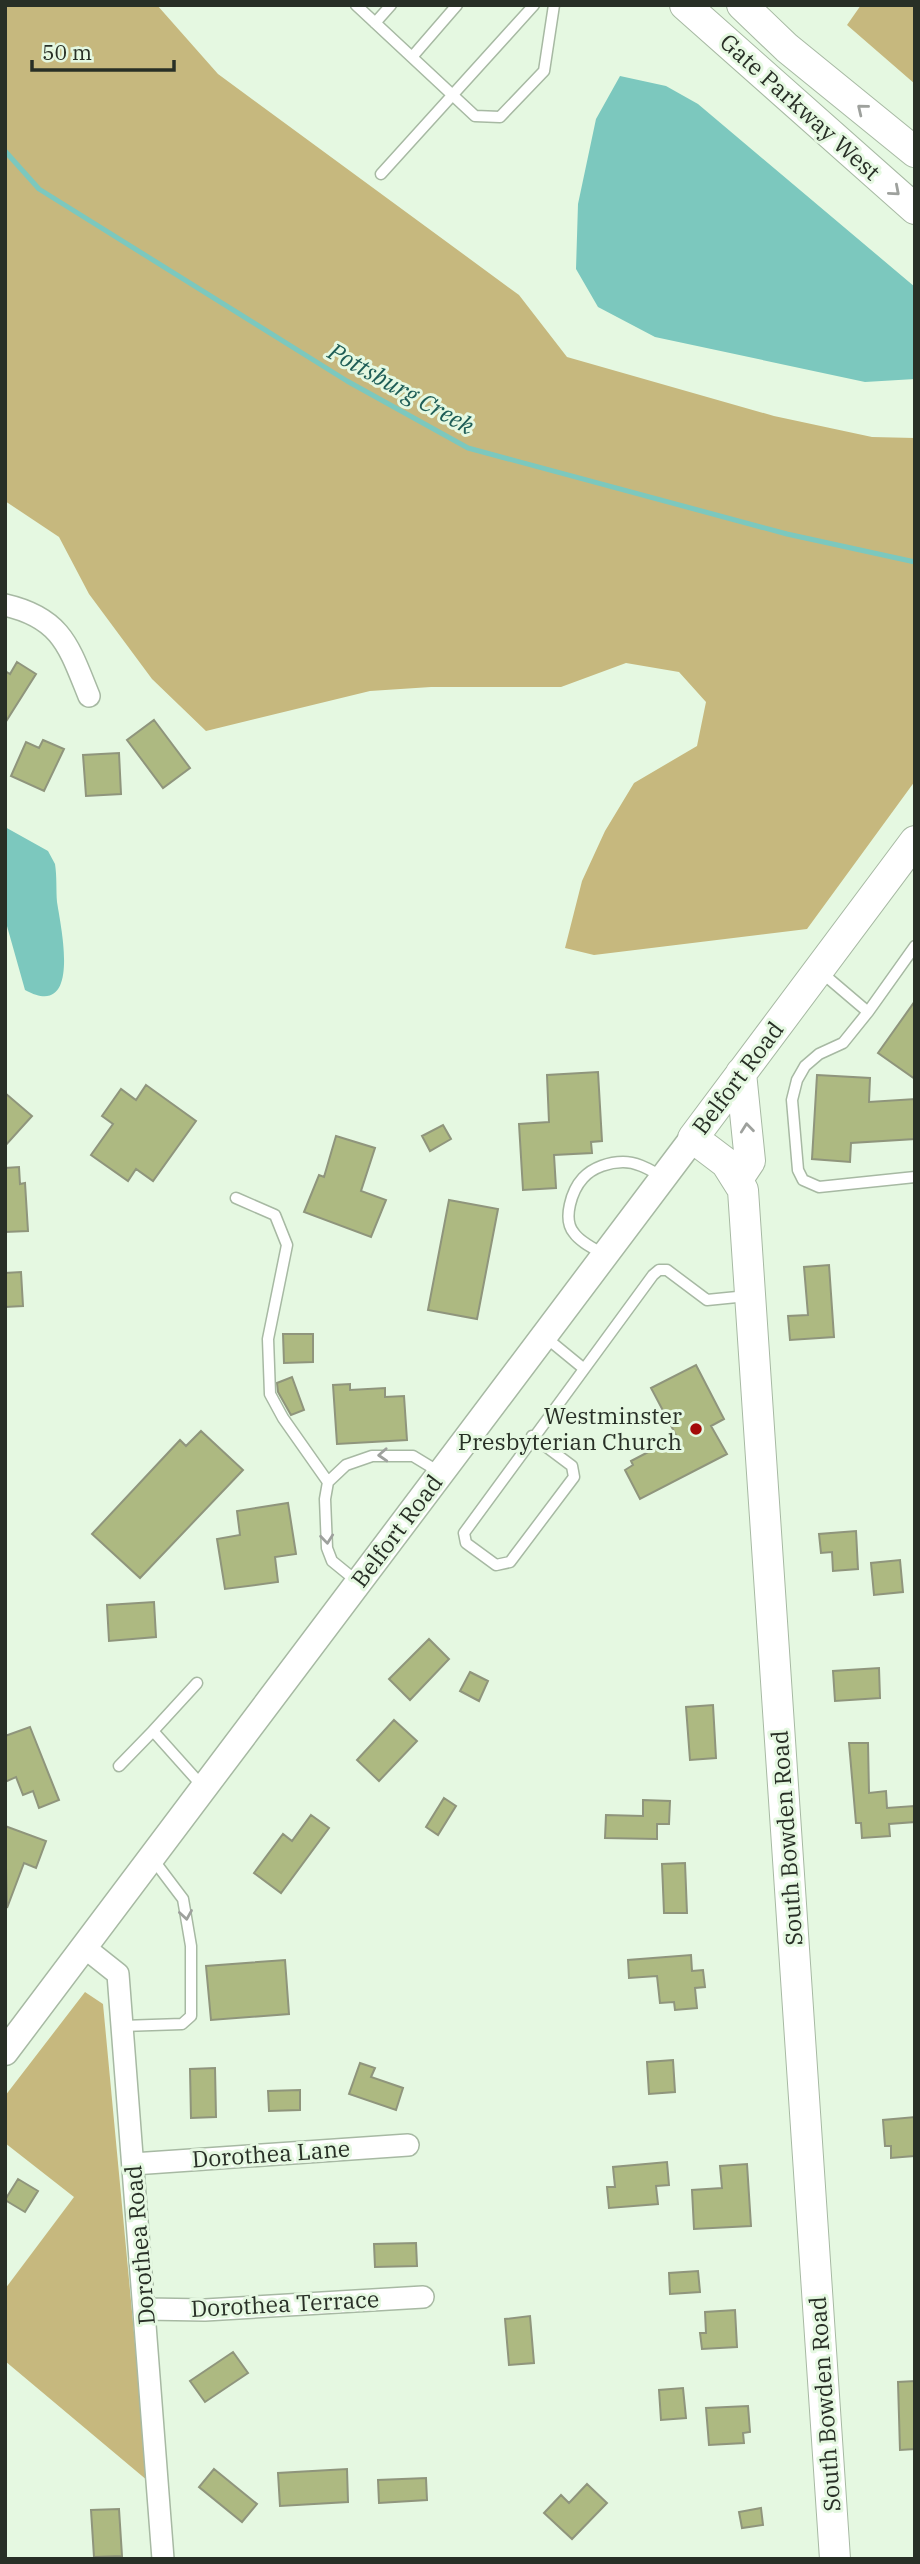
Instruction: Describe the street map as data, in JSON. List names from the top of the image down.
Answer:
{
  "streets": {
    "main road": ["Gate Parkway West", "Belfort Road", "South Bowden Road"],
    "street": ["Dorothea Lane", "Dorothea Road", "Dorothea Terrace"]
  },
  "crossings": [
    ["Belfort Road", "Dorothea Road"],
    ["Dorothea Lane", "Dorothea Road"],
    ["Dorothea Road", "Dorothea Terrace"]
  ],
  "water": ["Pottsburg Creek"],
  "places": ["Westminster Presbyterian Church"],
  "scale_bar": "50 m"
}
